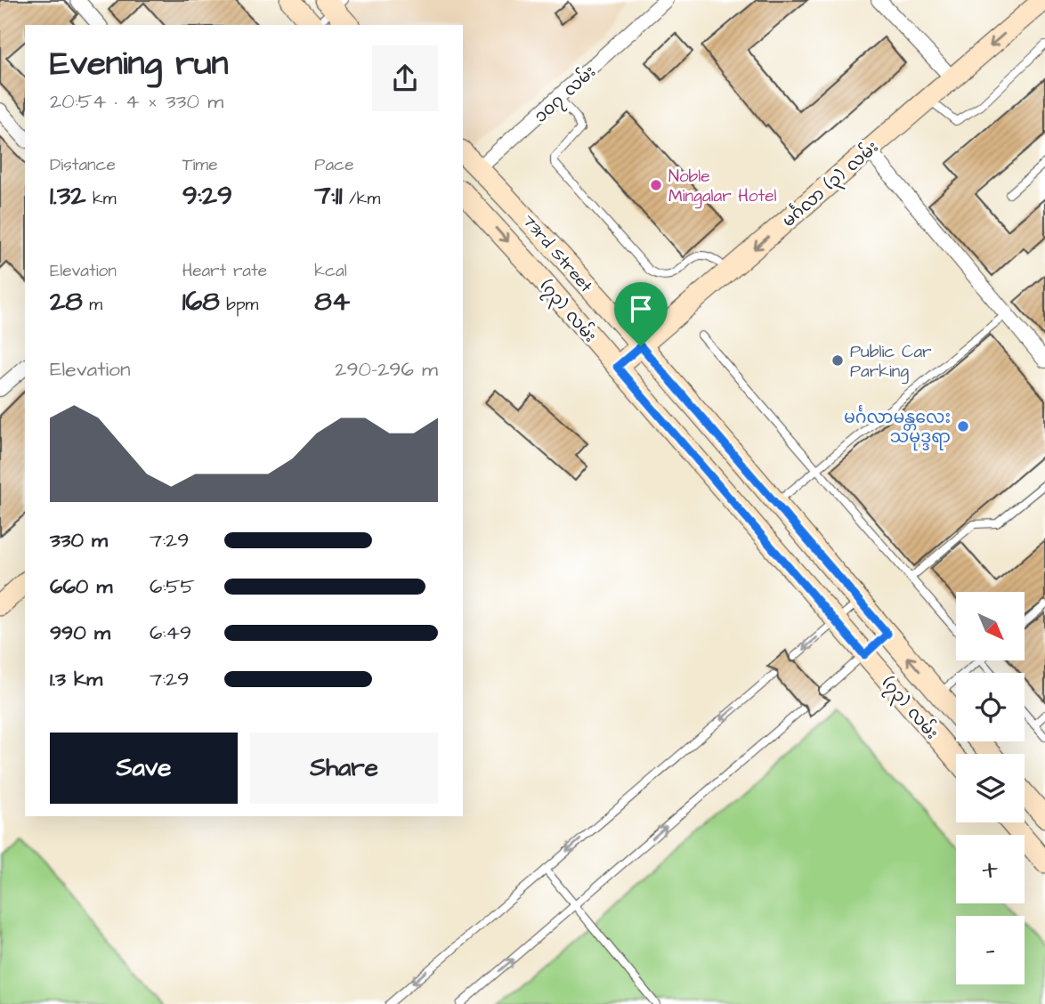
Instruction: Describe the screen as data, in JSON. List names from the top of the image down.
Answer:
{
  "streets": {
    "main road": [
      "၁၀၇ လမ်း",
      "မင်္ဂလာ (၃) လမ်း",
      "73rd Street",
      "(၇၃) လမ်း"
    ]
  },
  "crossings": [
    ["၁၀၇ လမ်း", "73rd Street"],
    ["မင်္ဂလာ (၃) လမ်း", "73rd Street"],
    ["မင်္ဂလာ (၃) လမ်း", "(၇၃) လမ်း"]
  ],
  "one_way": ["မင်္ဂလာ (၃) လမ်း"],
  "places": ["Noble Mingalar Hotel", "Public Car Parking", "မင်္ဂလာမန္တလေး သမုဒ္ဒရာ"],
  "north": "bottom right",
  "page": {
    "heading": ["Evening run", "20:54 · 4 × 330 m"],
    "stats": [
      ["Distance", "1.32 km"],
      ["Time", "9:29"],
      ["Pace", "7:11 /km"],
      ["Elevation", "28 m"],
      ["Heart rate", "168 bpm"],
      ["kcal", "84"]
    ],
    "chart": ["Elevation", "290–296 m"],
    "list": [
      {
        "name": "330 m",
        "note": "7:29"
      },
      {
        "name": "660 m",
        "note": "6:55"
      },
      {
        "name": "990 m",
        "note": "6:49"
      },
      {
        "name": "1.3 km",
        "note": "7:29"
      }
    ],
    "map_buttons": ["+", "−"],
    "buttons": ["Save", "Share"]
  }
}
